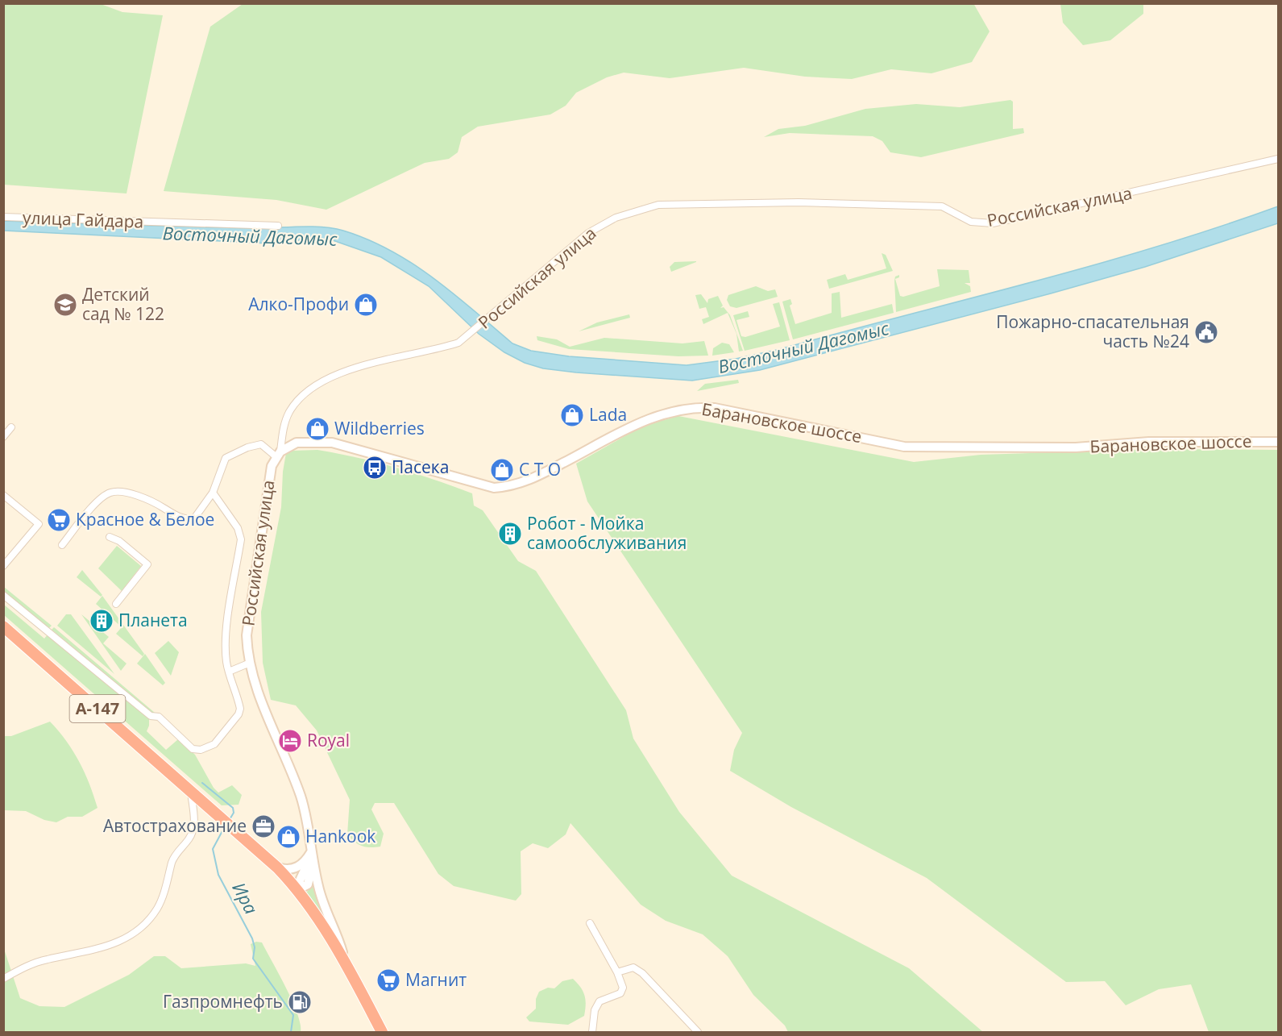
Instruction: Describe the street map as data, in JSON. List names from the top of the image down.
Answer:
{
  "streets": {
    "highway": ["А-147"],
    "main road": ["Российская улица", "Барановское шоссе"],
    "street": ["улица Гайдара"]
  },
  "crossings": [
    ["Российская улица", "Барановское шоссе"],
    ["Российская улица", "А-147"]
  ],
  "water": ["Восточный Дагомыс", "Ира"],
  "places": {
    "school or university": ["Детский сад № 122"],
    "shop": [
      "Алко-Профи",
      "Lada",
      "Wildberries",
      "С Т О",
      "Hankook"
    ],
    "public building": ["Пожарно-спасательная часть №24"],
    "bus stop": ["Пасека"],
    "supermarket": ["Красное & Белое", "Магнит"],
    "building": ["Робот - Мойка самообслуживания", "Планета"],
    "hotel": ["Royal"],
    "office": ["Автострахование"],
    "fuel station": ["Газпромнефть"]
  }
}
